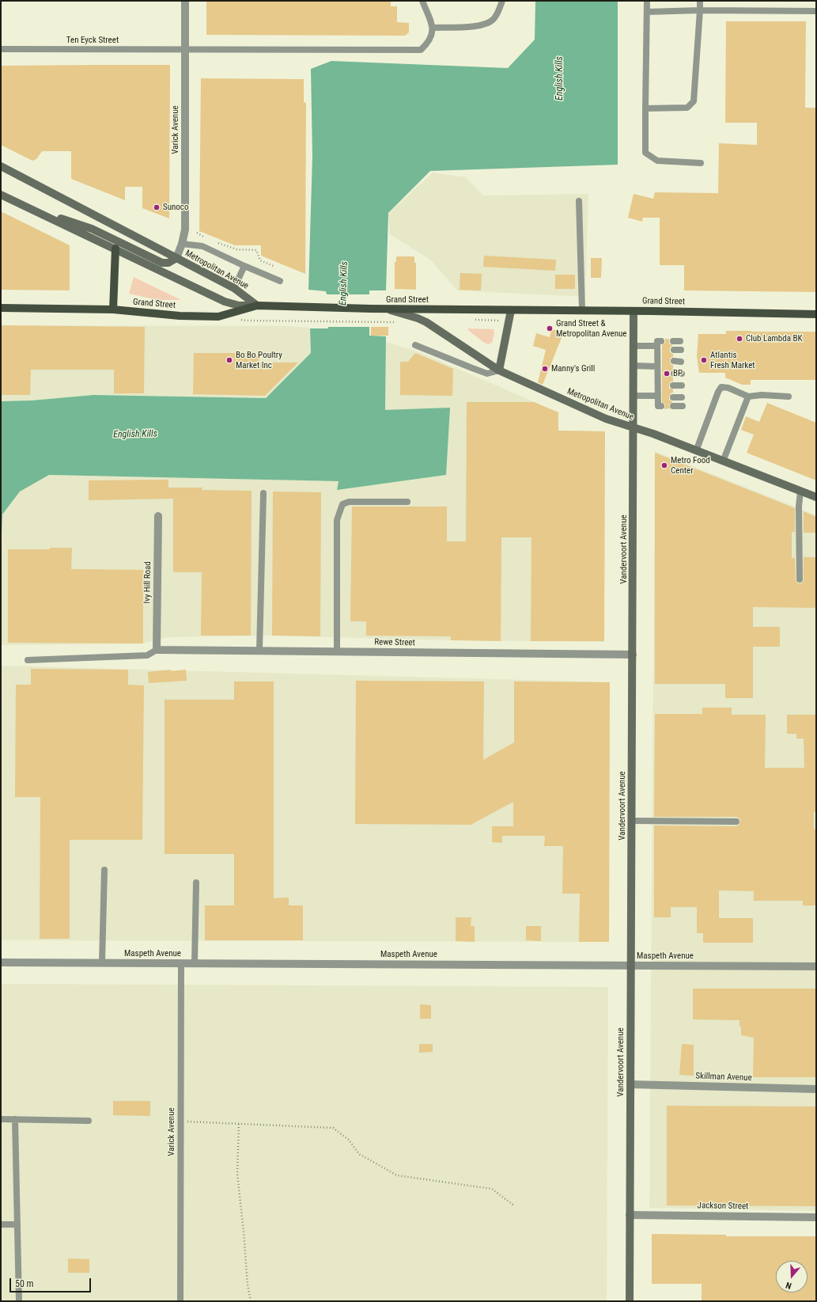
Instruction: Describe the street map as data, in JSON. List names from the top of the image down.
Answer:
{
  "streets": {
    "main road": ["Metropolitan Avenue", "Grand Street", "Vandervoort Avenue"],
    "street": [
      "Varick Avenue",
      "Ivy Hill Road",
      "Rewe Street",
      "Maspeth Avenue",
      "Skillman Avenue",
      "Jackson Street"
    ],
    "lane": ["Ten Eyck Street"]
  },
  "crossings": [
    ["Ten Eyck Street", "Varick Avenue"],
    ["Varick Avenue", "Metropolitan Avenue"],
    ["Varick Avenue", "Maspeth Avenue"],
    ["Metropolitan Avenue", "Grand Street"],
    ["Metropolitan Avenue", "Vandervoort Avenue"],
    ["Grand Street", "Vandervoort Avenue"],
    ["Vandervoort Avenue", "Rewe Street"],
    ["Vandervoort Avenue", "Maspeth Avenue"],
    ["Vandervoort Avenue", "Skillman Avenue"],
    ["Vandervoort Avenue", "Jackson Street"],
    ["Ivy Hill Road", "Rewe Street"]
  ],
  "water": ["English Kills"],
  "places": [
    "Sunoco",
    "Grand Street & Metropolitan Avenue",
    "Club Lambda BK",
    "Bo Bo Poultry Market Inc",
    "Atlantis Fresh Market",
    "Manny's Grill",
    "BP",
    "Metro Food Center"
  ],
  "scale_bar": "50 m",
  "north": "bottom"
}
